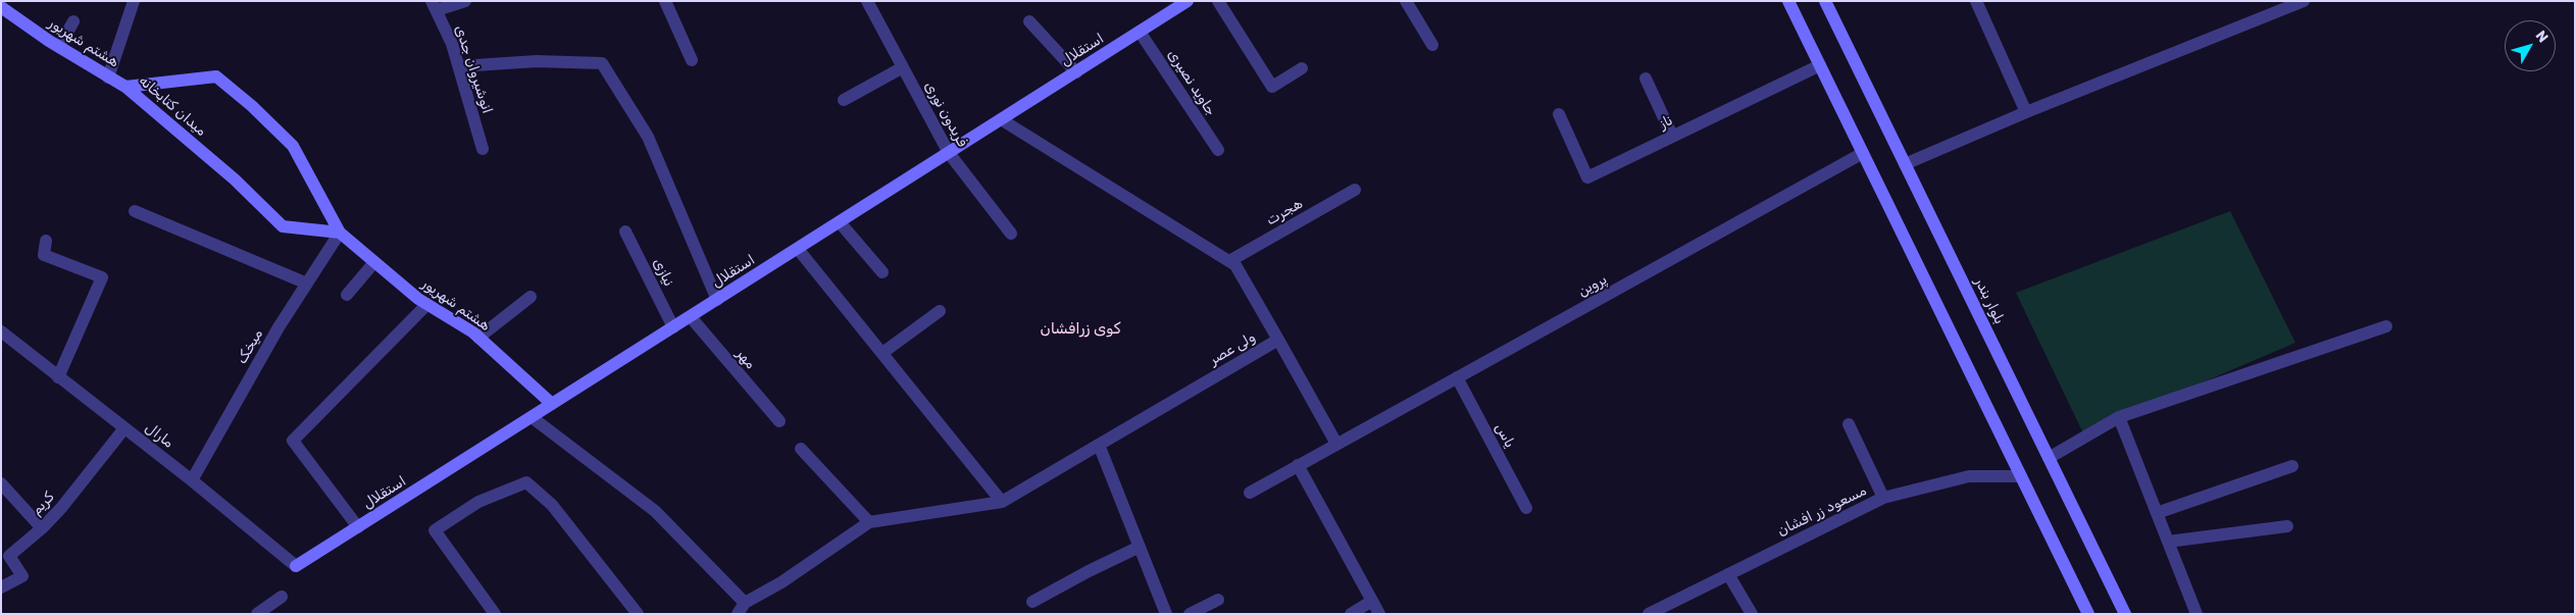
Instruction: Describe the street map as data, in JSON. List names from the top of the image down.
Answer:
{
  "streets": {
    "street": [
      "هشتم شهریور",
      "استقلال",
      "انوشیروان جدی",
      "جاوید نصیری",
      "میدان کتابخانه",
      "فریدون نوری",
      "ناز",
      "هجرت",
      "نیازی",
      "پروین",
      "بلوار بندر",
      "میخک",
      "ولی عصر",
      "مهر",
      "مارال",
      "یاس",
      "کریم",
      "مسعود زر افشان"
    ]
  },
  "crossings": [
    ["هشتم شهریور", "استقلال"],
    ["هشتم شهریور", "میدان کتابخانه"],
    ["هشتم شهریور", "میخک"],
    ["استقلال", "جاوید نصیری"],
    ["استقلال", "فریدون نوری"],
    ["استقلال", "نیازی"],
    ["استقلال", "مهر"],
    ["استقلال", "مارال"],
    ["میدان کتابخانه", "میخک"],
    ["پروین", "ولی عصر"],
    ["پروین", "یاس"],
    ["میخک", "مارال"],
    ["مارال", "کریم"]
  ],
  "districts": ["کوی زرافشان"],
  "north": "top right"
}
